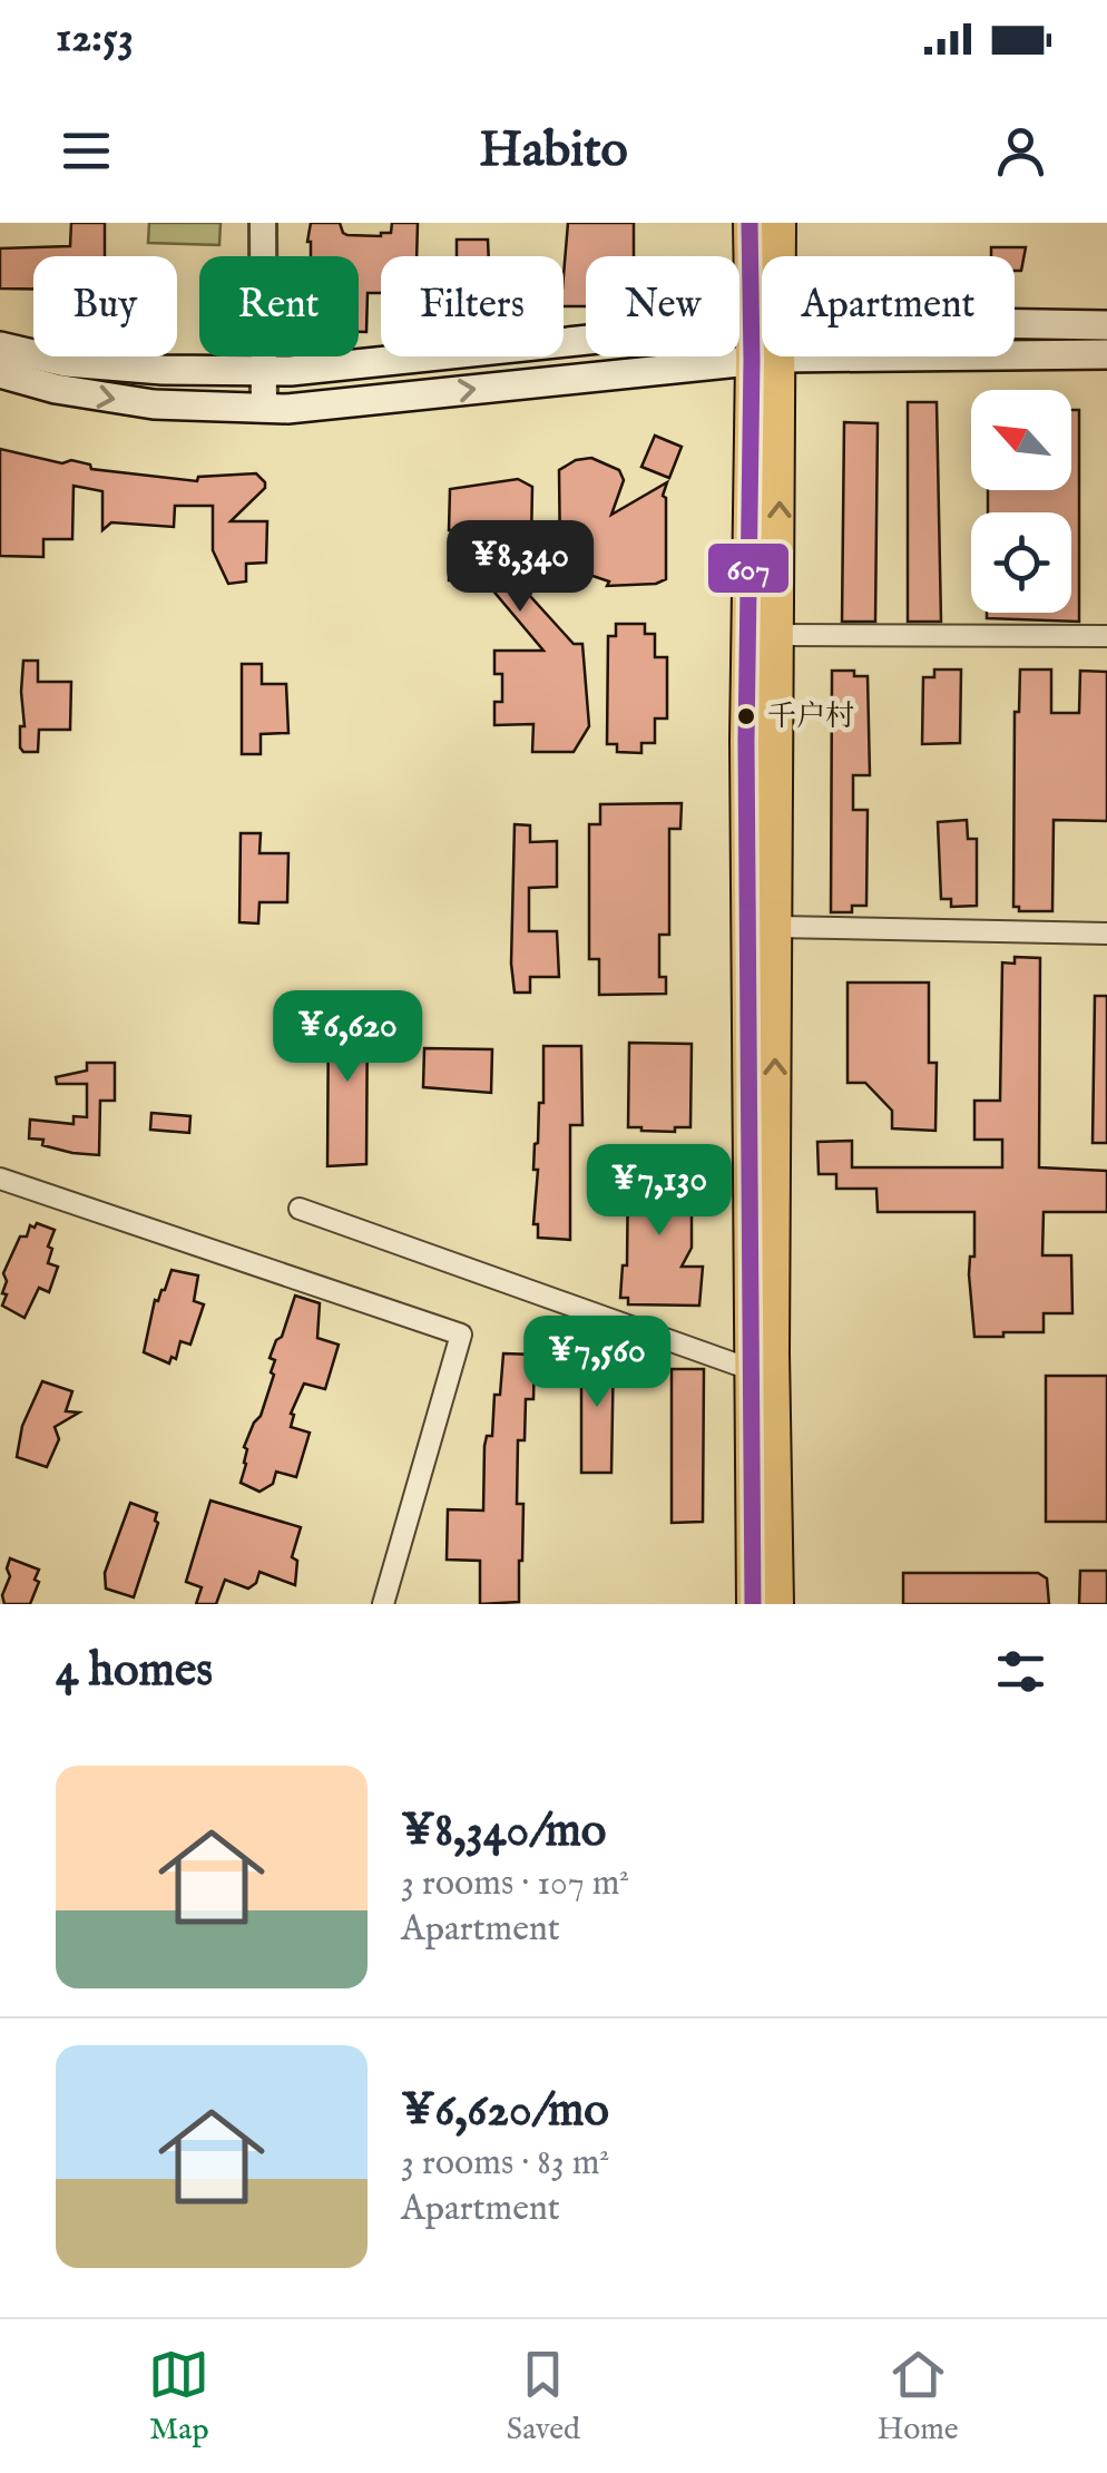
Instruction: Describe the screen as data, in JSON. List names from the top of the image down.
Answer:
{
  "places": ["千户村"],
  "lines": ["transit line 607"],
  "north": "top left",
  "page": {
    "status": "12:53",
    "header": "Habito",
    "chip": [
      "Buy",
      "Rent",
      "Filters",
      "New",
      "Apartment"
    ],
    "price": [
      "¥8,340",
      "¥6,620",
      "¥7,130",
      "¥7,560"
    ],
    "heading": "4 homes",
    "list": [
      {
        "name": "¥8,340/mo",
        "note": "3 rooms · 107 m² · Apartment"
      },
      {
        "name": "¥6,620/mo",
        "note": "3 rooms · 83 m² · Apartment"
      }
    ],
    "tabs": ["Map", "Saved", "Home"]
  }
}
